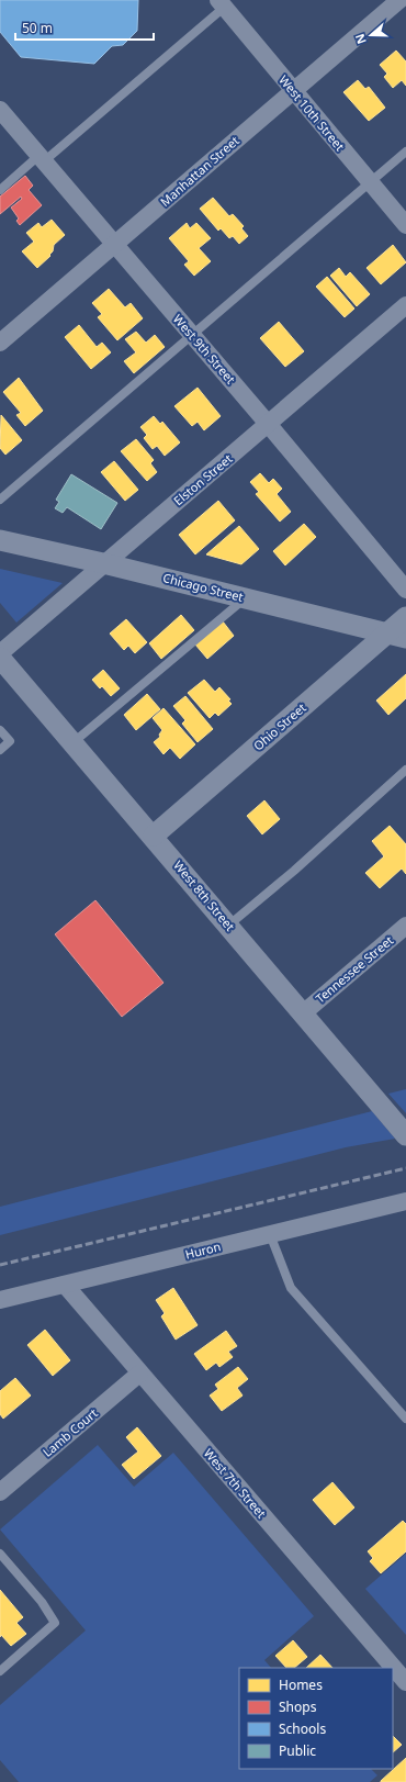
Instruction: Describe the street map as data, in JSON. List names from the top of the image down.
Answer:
{
  "streets": {
    "street": [
      "West 10th Street",
      "Manhattan Street",
      "West 9th Street",
      "Elston Street",
      "Chicago Street",
      "Ohio Street",
      "West 8th Street",
      "Tennessee Street",
      "Huron",
      "Lamb Court",
      "West 7th Street"
    ]
  },
  "crossings": [
    ["West 10th Street", "Manhattan Street"],
    ["Manhattan Street", "West 9th Street"],
    ["West 9th Street", "Elston Street"],
    ["Elston Street", "Chicago Street"],
    ["Chicago Street", "Ohio Street"],
    ["Ohio Street", "West 8th Street"],
    ["West 8th Street", "Tennessee Street"],
    ["Huron", "West 7th Street"],
    ["Lamb Court", "West 7th Street"]
  ],
  "legend": [
    "Homes",
    "Shops",
    "Schools",
    "Public"
  ],
  "scale_bar": "50 m",
  "north": "left"
}
